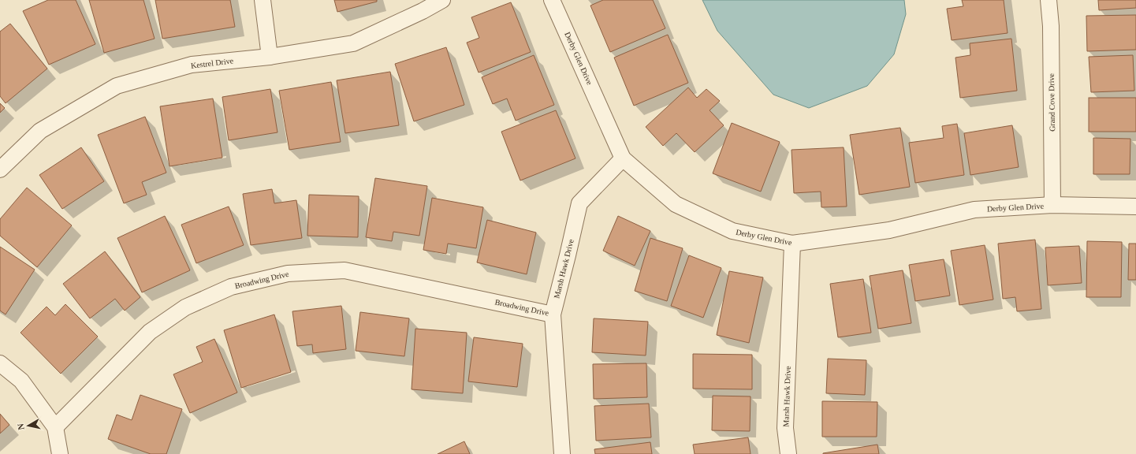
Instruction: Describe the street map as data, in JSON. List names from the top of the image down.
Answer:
{
  "streets": {
    "street": [
      "Derby Glen Drive",
      "Kestrel Drive",
      "Grand Cove Drive",
      "Marsh Hawk Drive",
      "Broadwing Drive"
    ]
  },
  "crossings": [
    ["Derby Glen Drive", "Grand Cove Drive"],
    ["Derby Glen Drive", "Marsh Hawk Drive"],
    ["Marsh Hawk Drive", "Broadwing Drive"]
  ],
  "north": "left"
}
